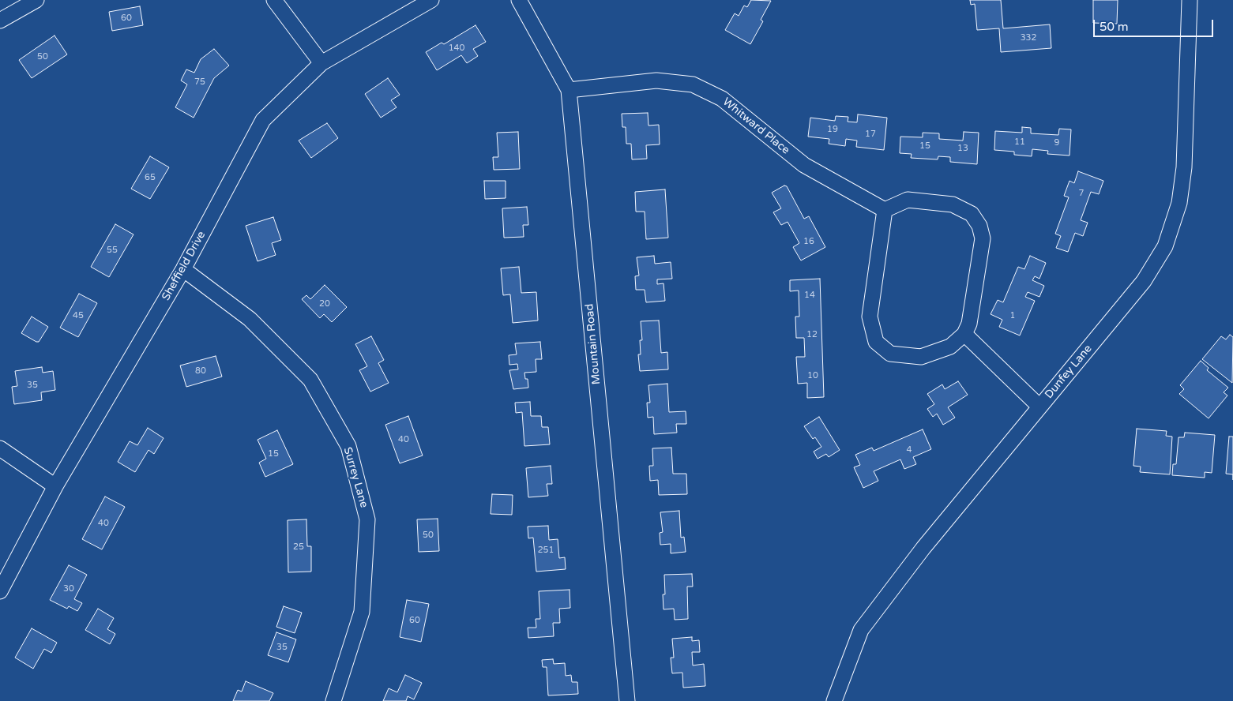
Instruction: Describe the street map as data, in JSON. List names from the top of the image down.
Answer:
{
  "streets": {
    "street": [
      "Whitward Place",
      "Sheffield Drive",
      "Mountain Road",
      "Dunfey Lane",
      "Surrey Lane"
    ]
  },
  "crossings": [
    ["Whitward Place", "Mountain Road"],
    ["Sheffield Drive", "Surrey Lane"]
  ],
  "house_numbers": [
    "60",
    "332",
    "140",
    "50",
    "75",
    "19",
    "17",
    "11",
    "9",
    "15",
    "13",
    "65",
    "7",
    "16",
    "55",
    "14",
    "20",
    "45",
    "1",
    "12",
    "80",
    "10",
    "35",
    "40",
    "4",
    "15",
    "40",
    "50",
    "25",
    "251",
    "30",
    "60",
    "35"
  ],
  "scale_bar": "50 m"
}
